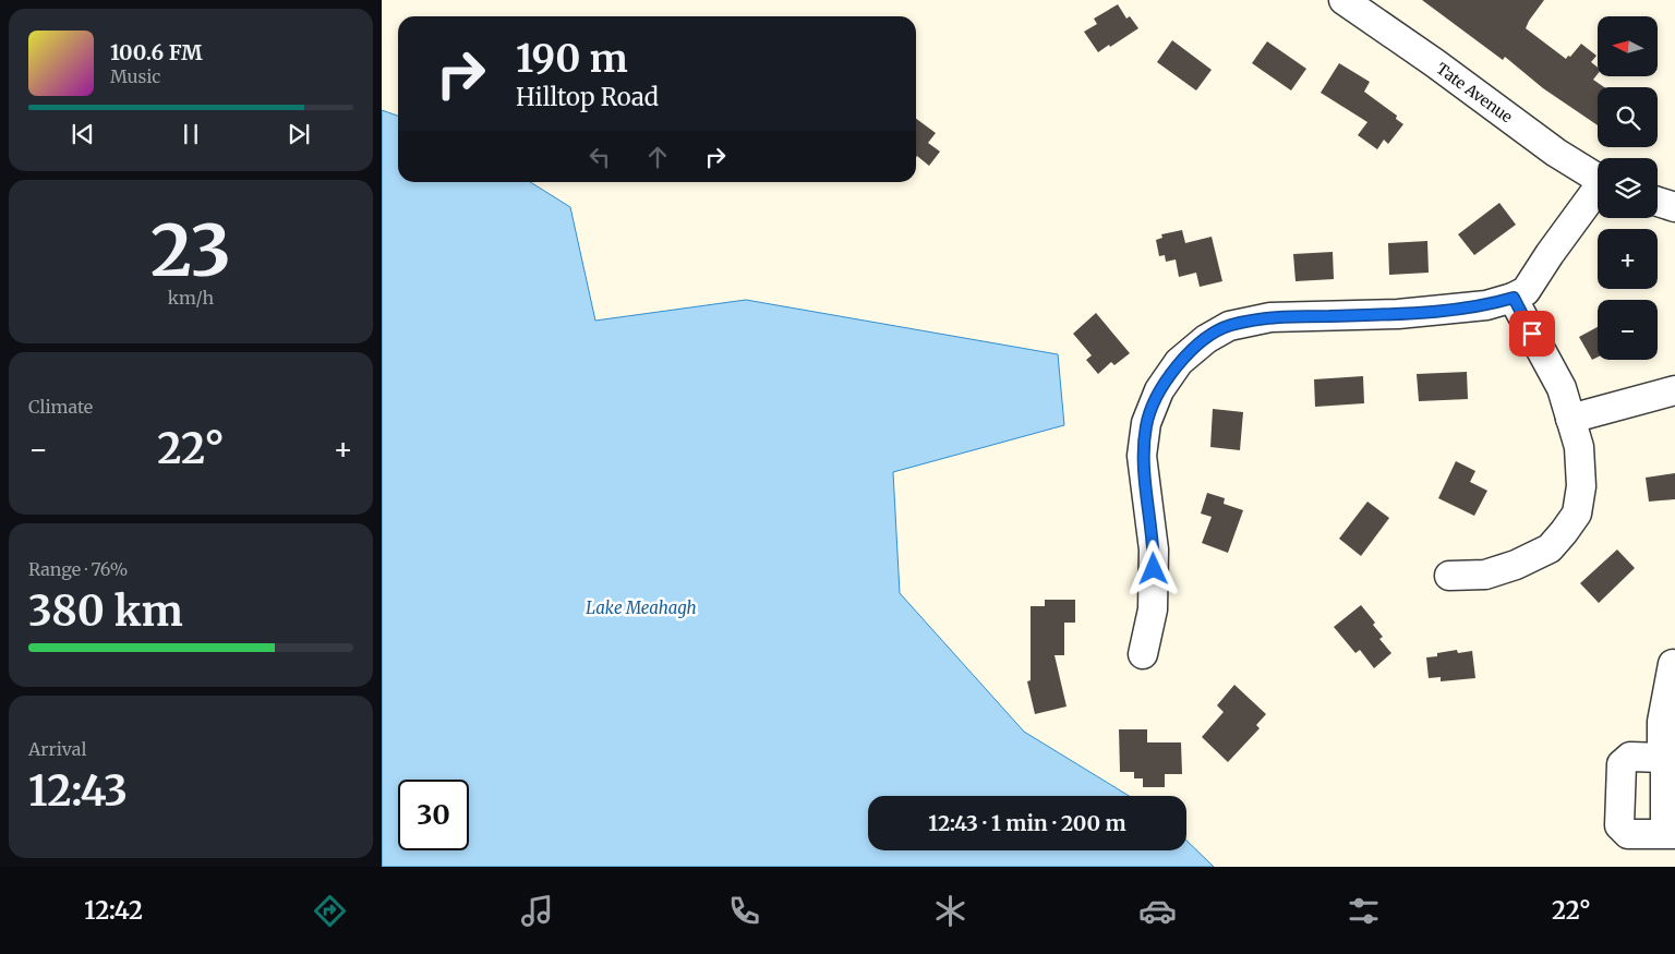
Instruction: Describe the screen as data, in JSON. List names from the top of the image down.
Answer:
{
  "streets": {
    "street": ["Tate Avenue"]
  },
  "water": ["Lake Meahagh"],
  "north": "left",
  "page": {
    "map_buttons": ["+", "−"],
    "turn": ["190 m", "Hilltop Road"],
    "song": ["100.6 FM", "Music"],
    "tile": [
      ["23", "km/h"],
      "Climate",
      ["Range · 76%", "380 km"],
      ["Arrival", "12:43"]
    ],
    "heat": ["−", "22°", "+"],
    "limit": "30",
    "trip": "12:43 · 1 min · 200 m",
    "tabs": ["12:42", "22°"]
  }
}
